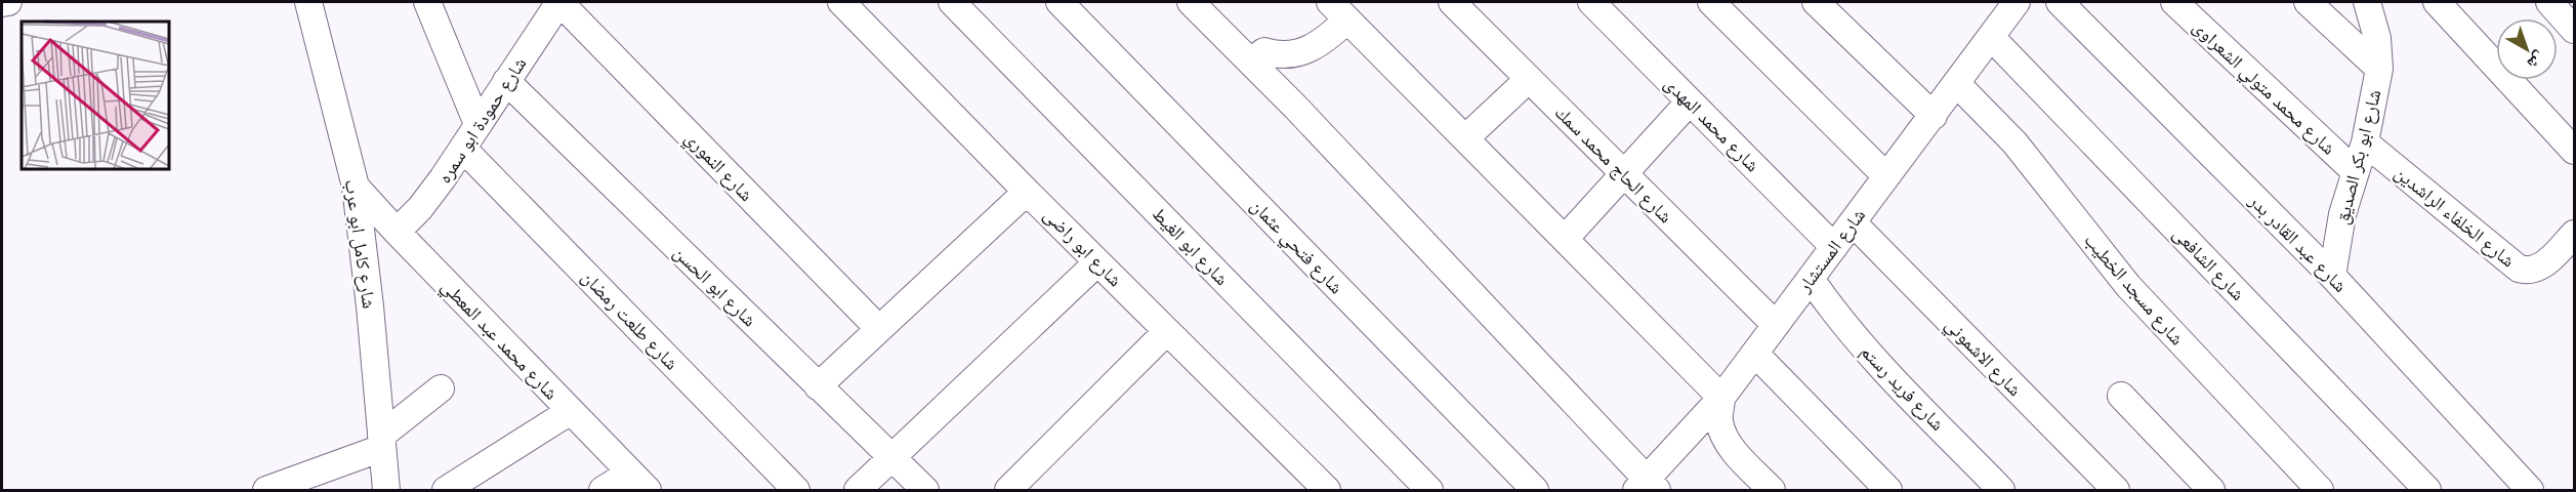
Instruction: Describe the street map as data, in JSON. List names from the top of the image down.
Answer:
{
  "streets": {
    "street": [
      "شارع محمد متولي الشعراوى",
      "شارع حمودة ابو سمره",
      "شارع محمد المهدى",
      "شارع ابو بكر الصديق",
      "شارع الحاج محمد سمك",
      "شارع النموري",
      "شارع الخلفاء الراشدين",
      "شارع عبد القادر بدر",
      "شارع كامل ابو عرب",
      "شارع ابو الغيط",
      "شارع فتحي عثمان",
      "شارع ابو راضى",
      "شارع المستشار",
      "شارع الشافعى",
      "شارع ابو الحسن",
      "شارع مسجد الخطيب",
      "شارع طلعت رمضان",
      "شارع محمد عبد المعطي",
      "شارع الاشموني",
      "شارع فريد رستم"
    ]
  },
  "crossings": [
    ["شارع محمد متولي الشعراوى", "شارع ابو بكر الصديق"],
    ["شارع حمودة ابو سمره", "شارع النموري"],
    ["شارع حمودة ابو سمره", "شارع ابو الحسن"],
    ["شارع حمودة ابو سمره", "شارع طلعت رمضان"],
    ["شارع حمودة ابو سمره", "شارع محمد عبد المعطي"],
    ["شارع محمد المهدى", "شارع المستشار"],
    ["شارع ابو بكر الصديق", "شارع الخلفاء الراشدين"],
    ["شارع ابو بكر الصديق", "شارع عبد القادر بدر"],
    ["شارع الحاج محمد سمك", "شارع المستشار"],
    ["شارع كامل ابو عرب", "شارع محمد عبد المعطي"],
    ["شارع المستشار", "شارع الشافعى"],
    ["شارع المستشار", "شارع مسجد الخطيب"],
    ["شارع المستشار", "شارع الاشموني"],
    ["شارع المستشار", "شارع فريد رستم"]
  ],
  "north": "bottom right"
}
